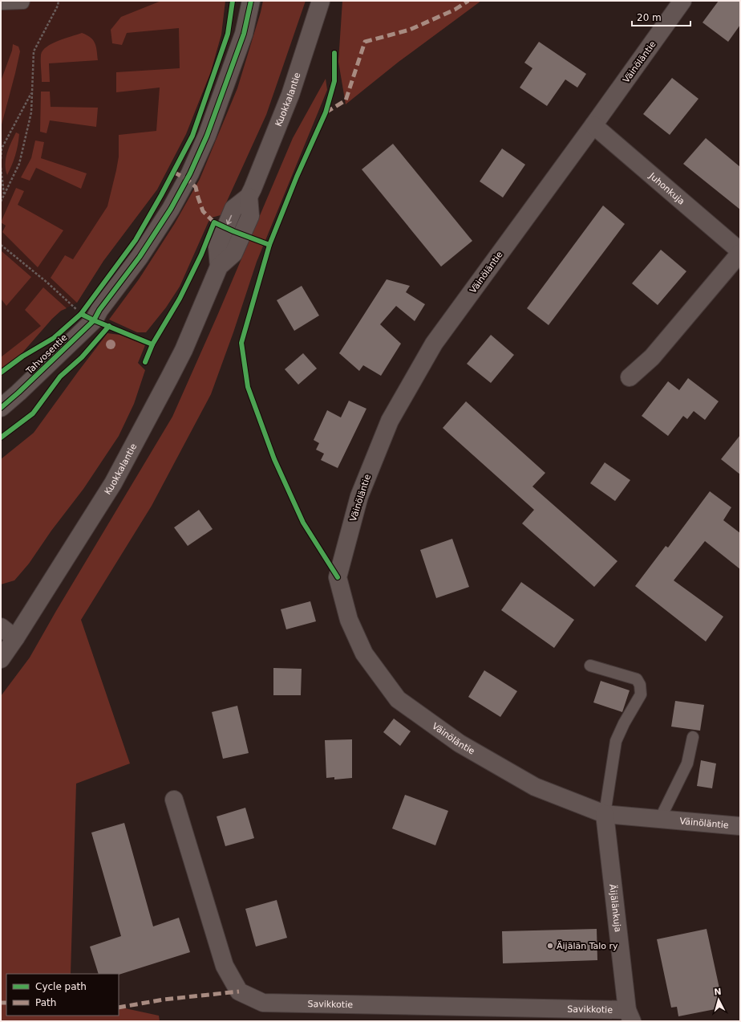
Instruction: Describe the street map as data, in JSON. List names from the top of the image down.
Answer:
{
  "streets": {
    "street": [
      "Väinöläntie",
      "Kuokkalantie",
      "Juhonkuja",
      "Tahvosentie",
      "Äijälänkuja",
      "Savikkotie"
    ]
  },
  "crossings": [
    ["Väinöläntie", "Juhonkuja"],
    ["Väinöläntie", "Äijälänkuja"],
    ["Äijälänkuja", "Savikkotie"]
  ],
  "places": ["Äijälän Talo ry"],
  "legend": ["Cycle path", "Path"],
  "scale_bar": "20 m",
  "north": "top"
}
